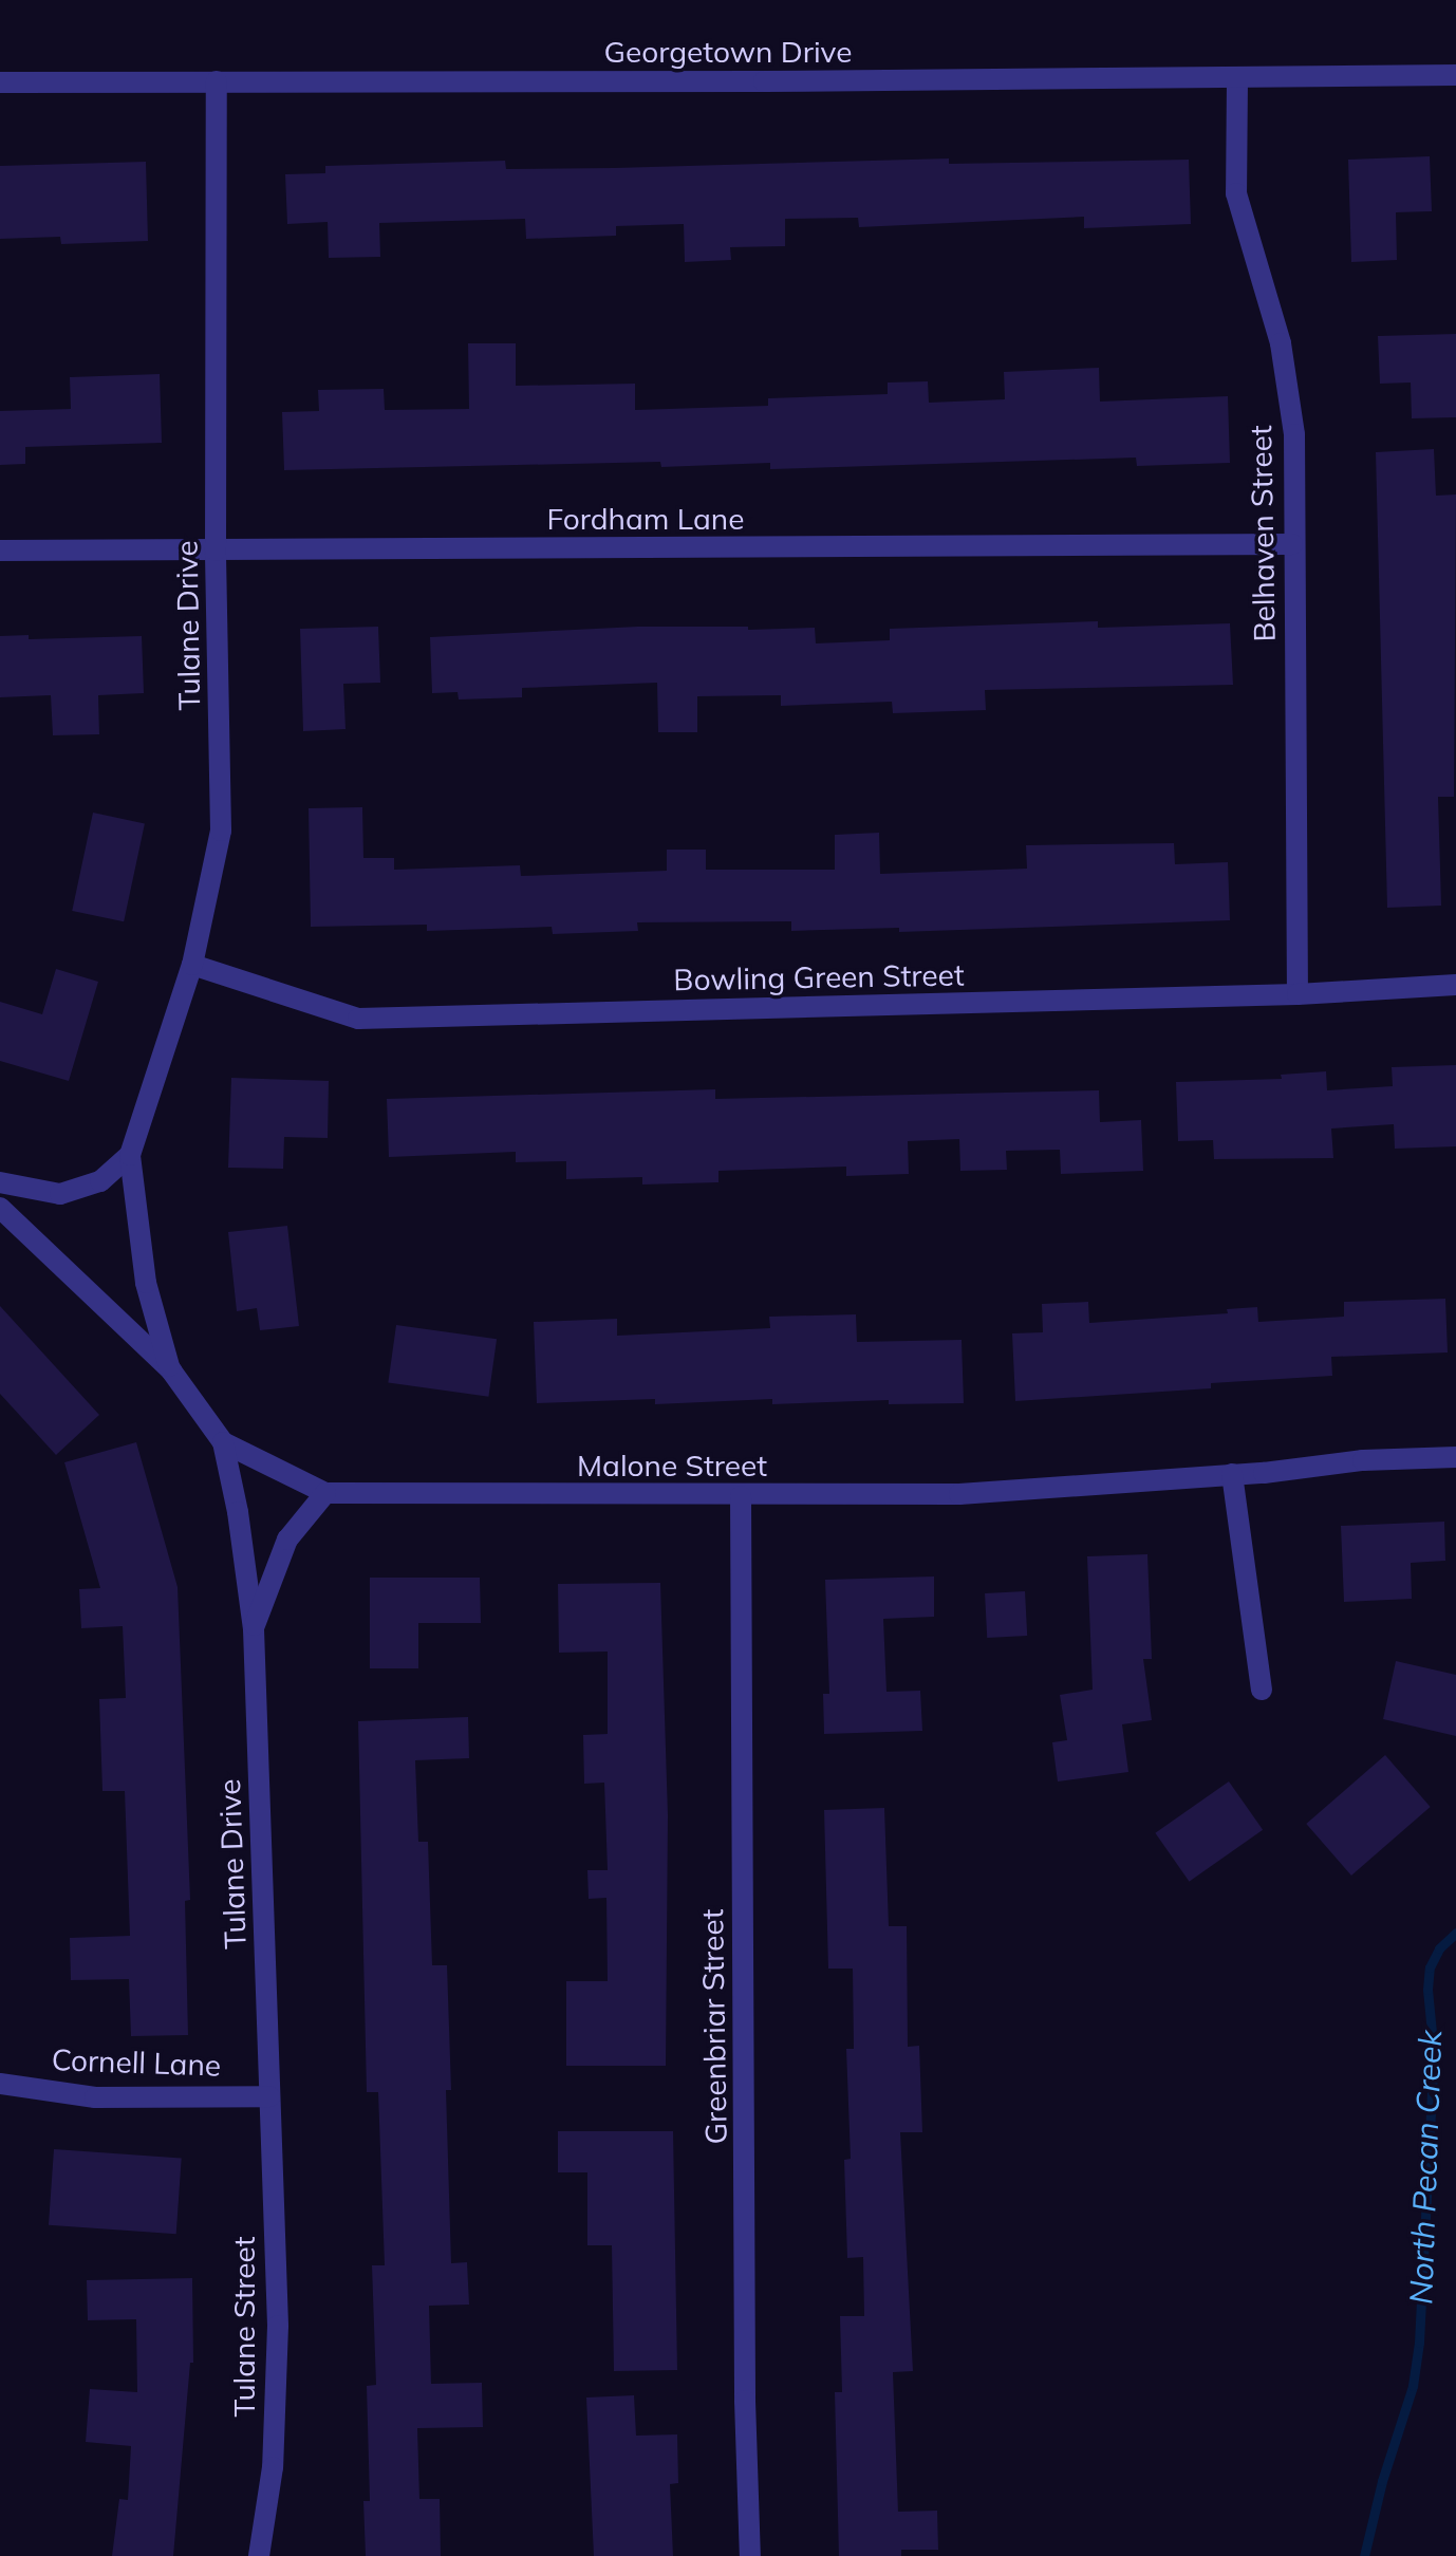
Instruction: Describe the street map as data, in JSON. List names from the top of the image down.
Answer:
{
  "streets": {
    "street": [
      "Georgetown Drive",
      "Fordham Lane",
      "Belhaven Street",
      "Tulane Drive",
      "Bowling Green Street",
      "Malone Street",
      "Greenbriar Street",
      "Cornell Lane",
      "Tulane Street"
    ]
  },
  "crossings": [
    ["Georgetown Drive", "Belhaven Street"],
    ["Georgetown Drive", "Tulane Drive"],
    ["Fordham Lane", "Belhaven Street"],
    ["Fordham Lane", "Tulane Drive"],
    ["Belhaven Street", "Bowling Green Street"],
    ["Tulane Drive", "Bowling Green Street"],
    ["Tulane Drive", "Malone Street"],
    ["Tulane Drive", "Cornell Lane"],
    ["Tulane Drive", "Tulane Street"],
    ["Malone Street", "Greenbriar Street"],
    ["Cornell Lane", "Tulane Street"]
  ],
  "water": ["North Pecan Creek"]
}
